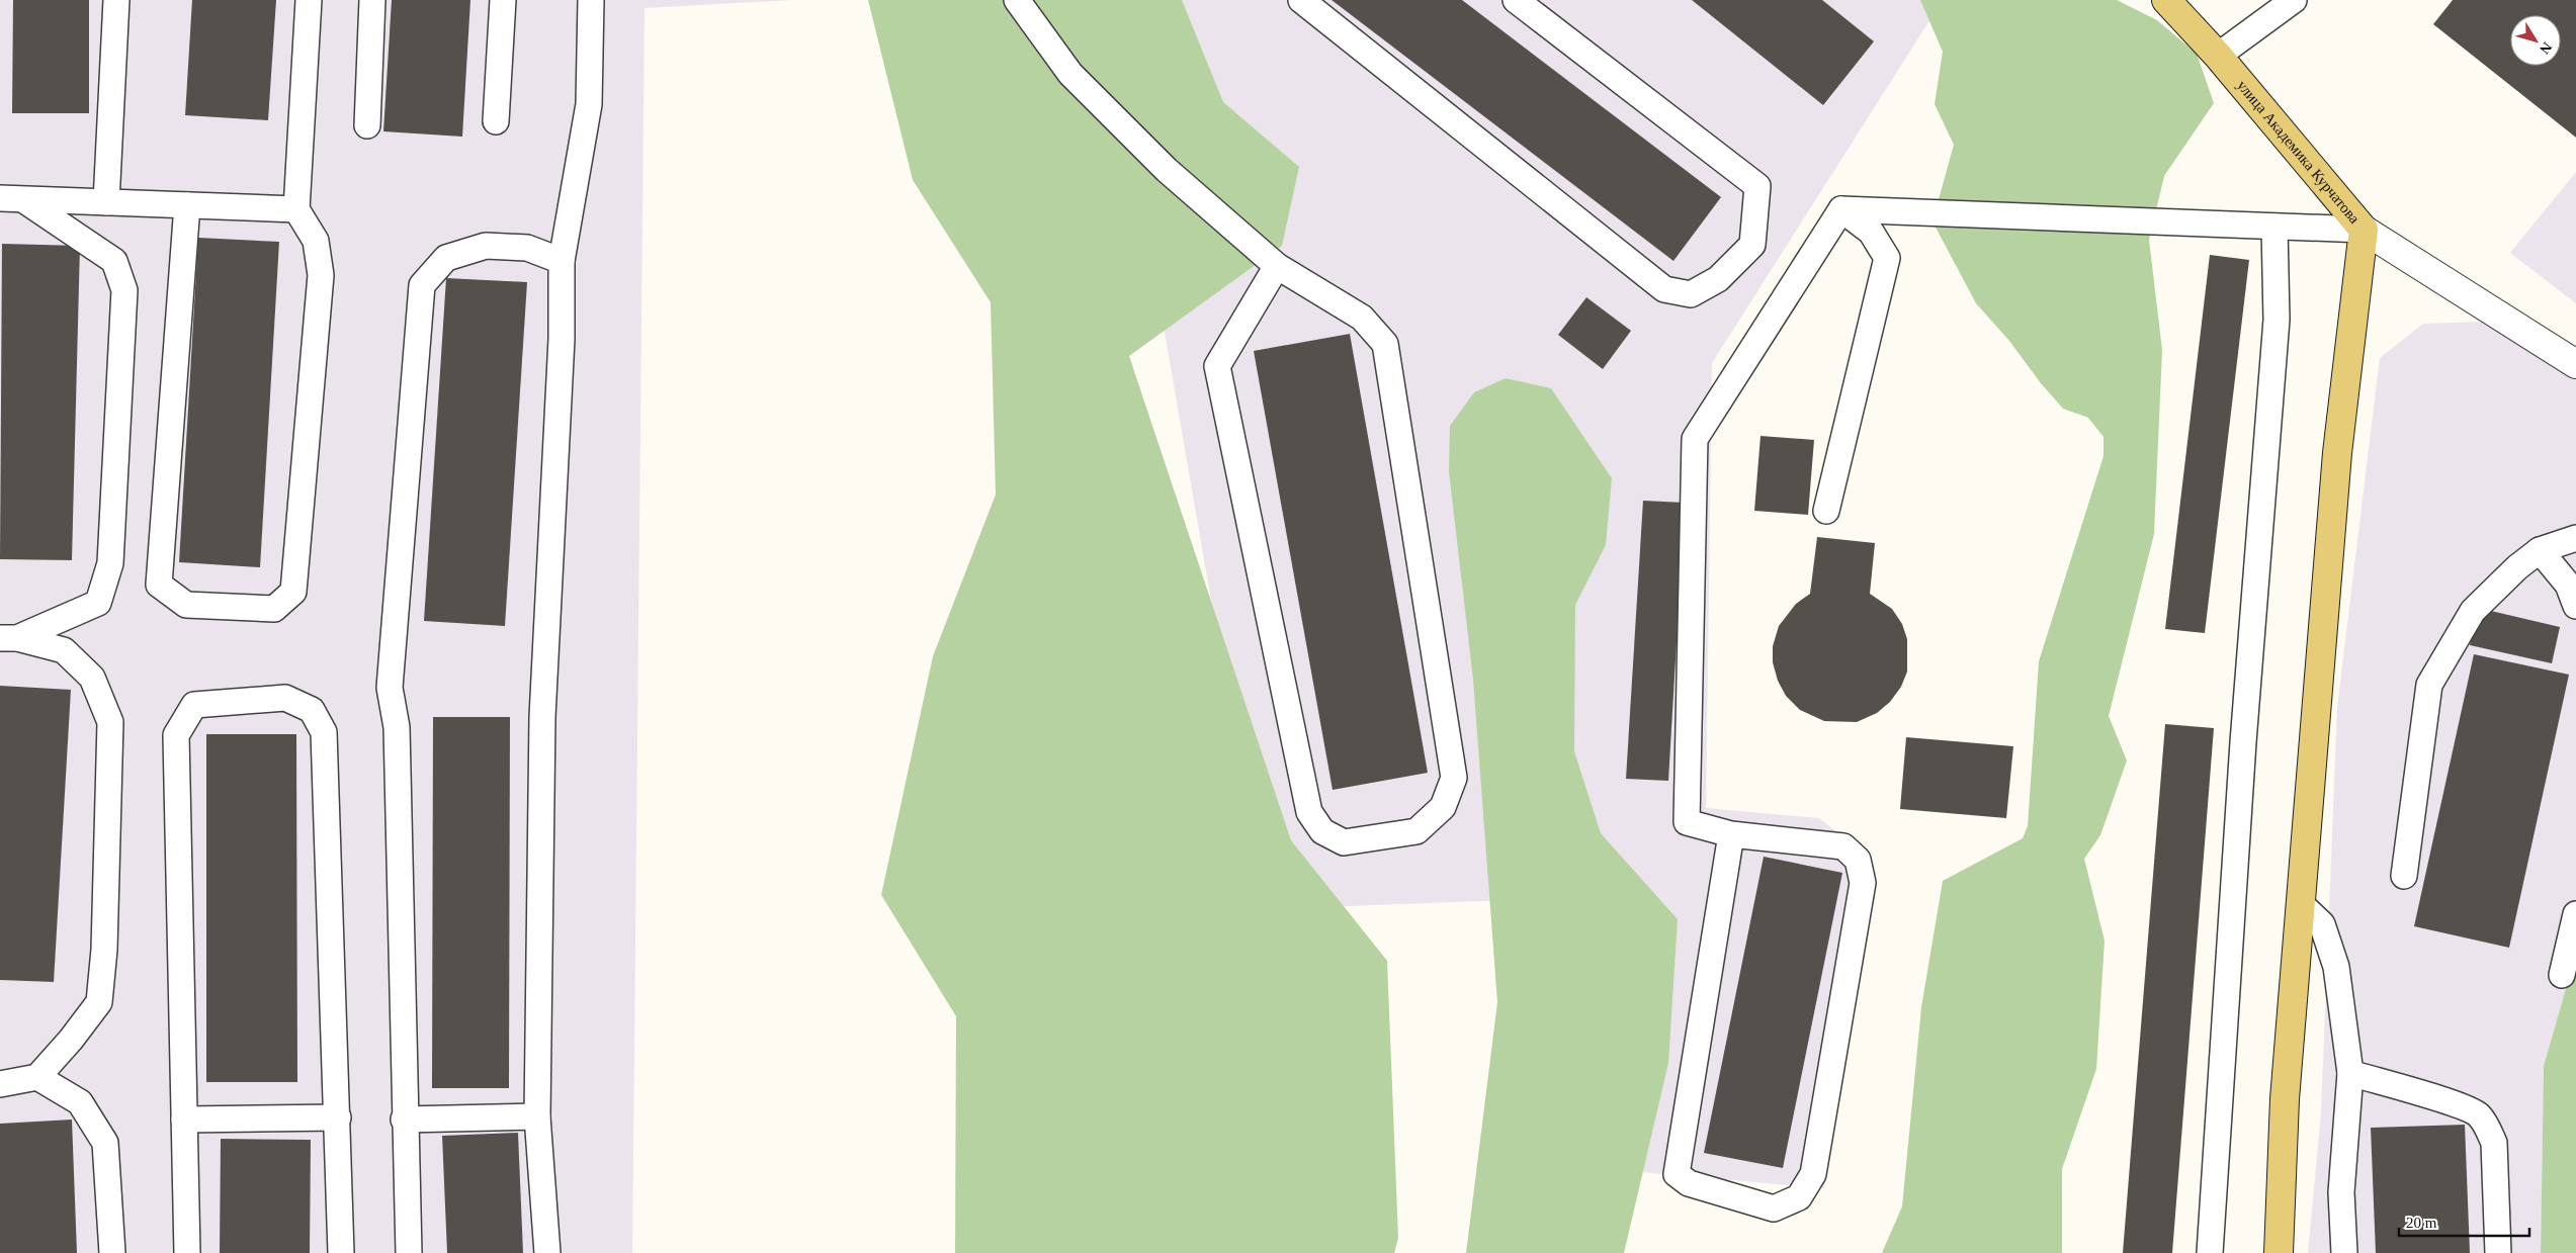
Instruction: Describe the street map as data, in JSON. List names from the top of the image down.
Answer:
{
  "streets": {
    "main road": ["улица Академика Курчатова"]
  },
  "scale_bar": "20 m",
  "north": "bottom right"
}
